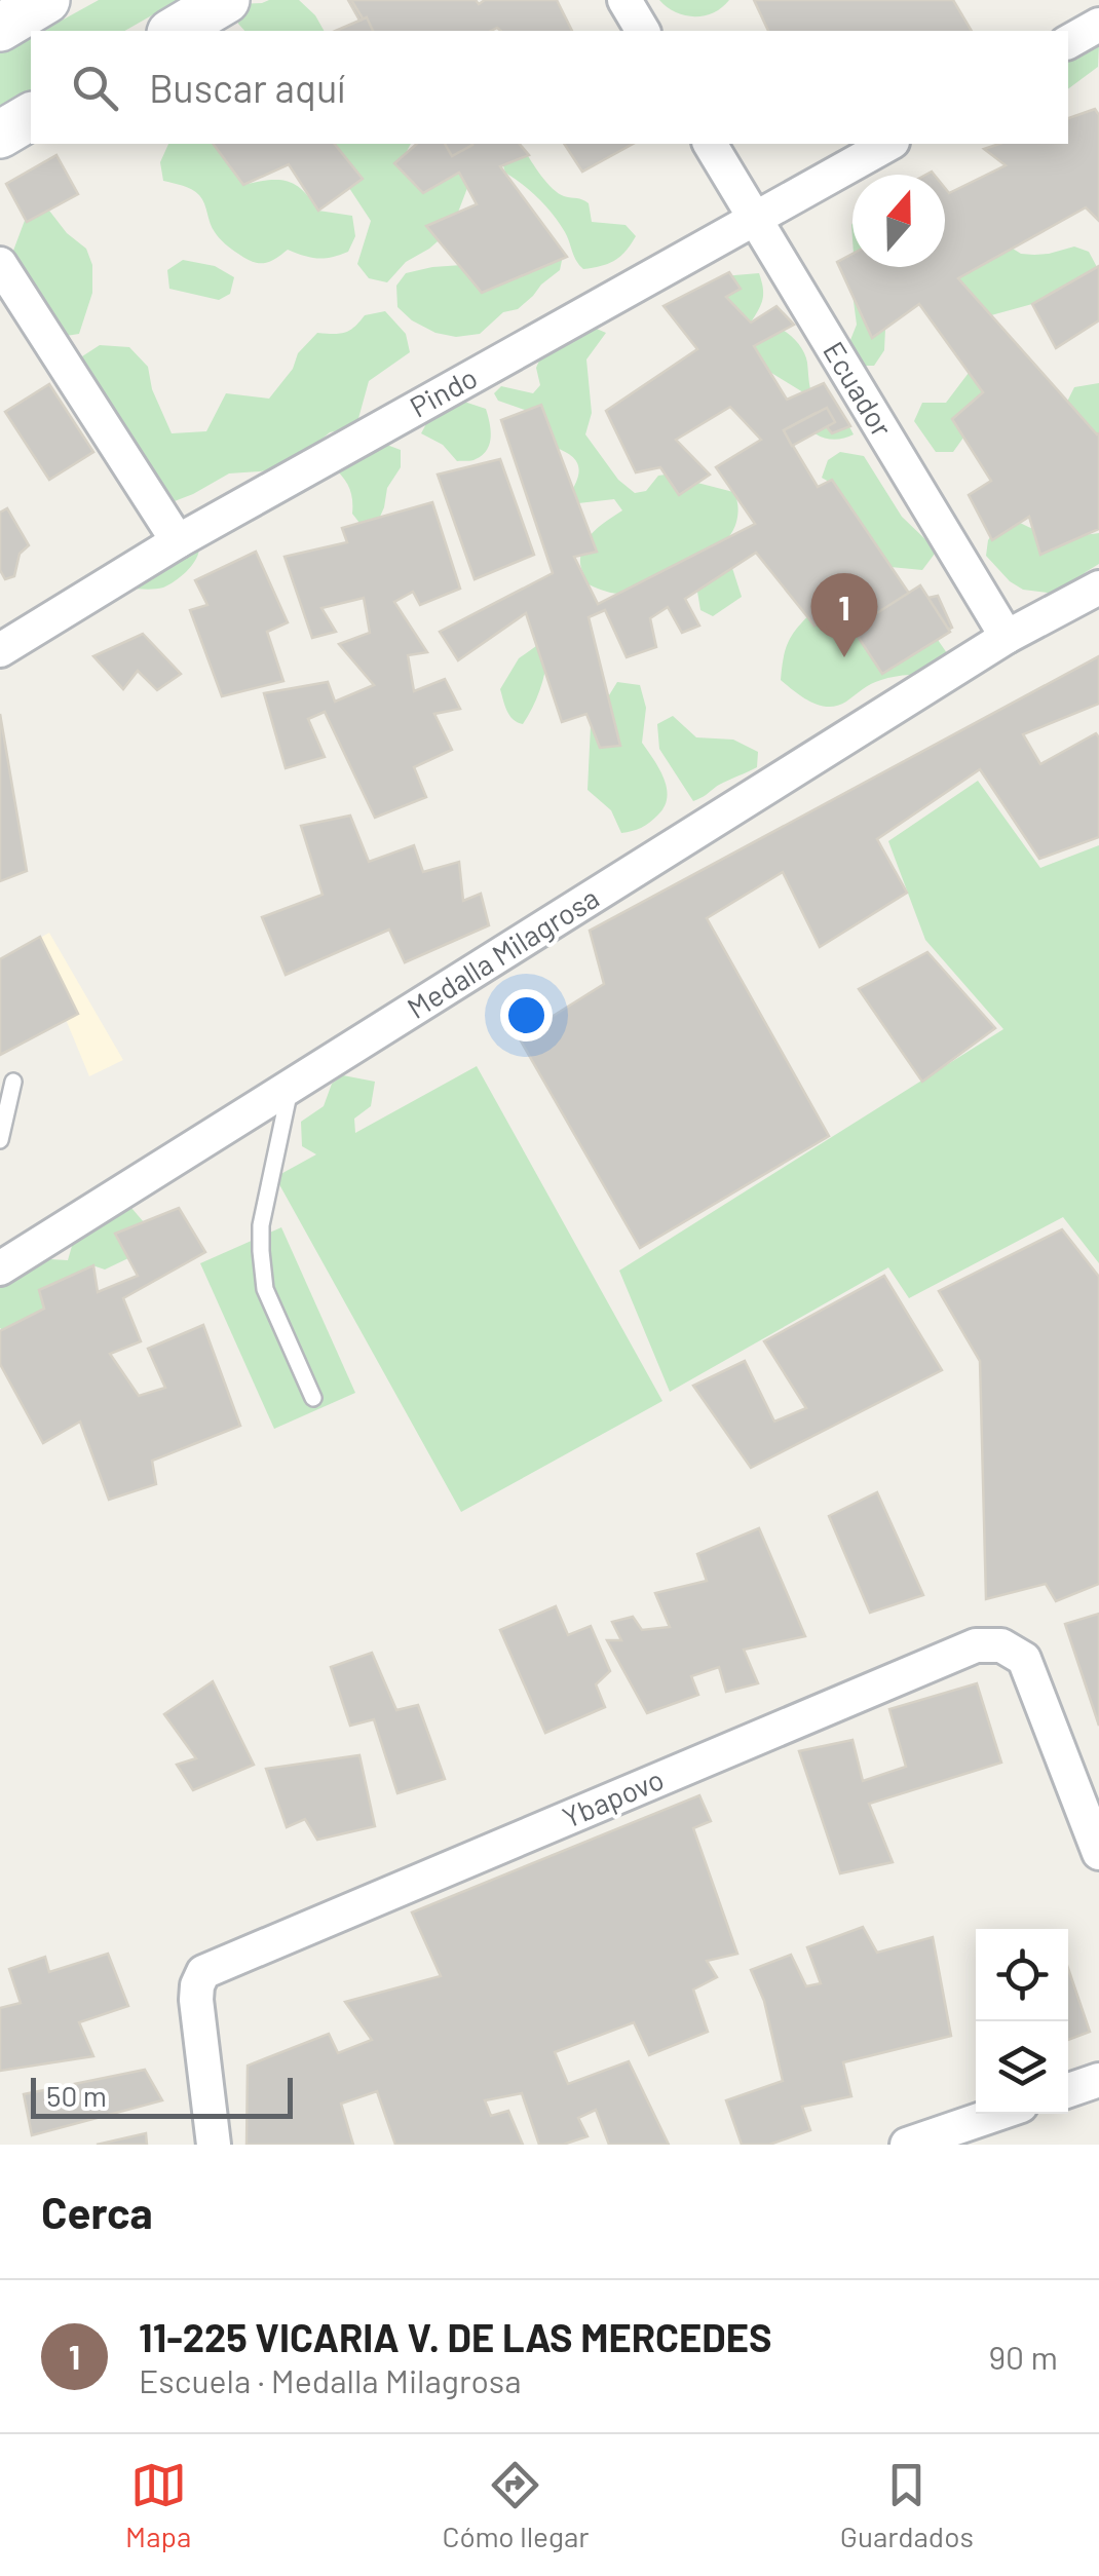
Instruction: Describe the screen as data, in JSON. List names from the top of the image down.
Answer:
{
  "streets": {
    "street": [
      "Ecuador",
      "Pindo",
      "Medalla Milagrosa",
      "Ybapovo"
    ]
  },
  "crossings": [
    ["Ecuador", "Pindo"],
    ["Ecuador", "Medalla Milagrosa"]
  ],
  "scale_bar": "50 m",
  "north": "top",
  "page": {
    "search": "Buscar aquí",
    "pins": "1",
    "scale": "50 m",
    "heading": "Cerca",
    "list": [
      {
        "mark": "1",
        "name": "11-225 VICARIA V. DE LAS MERCEDES",
        "note": "Escuela · Medalla Milagrosa",
        "value": "90 m"
      }
    ],
    "nav": ["Mapa", "Cómo llegar", "Guardados"]
  }
}
